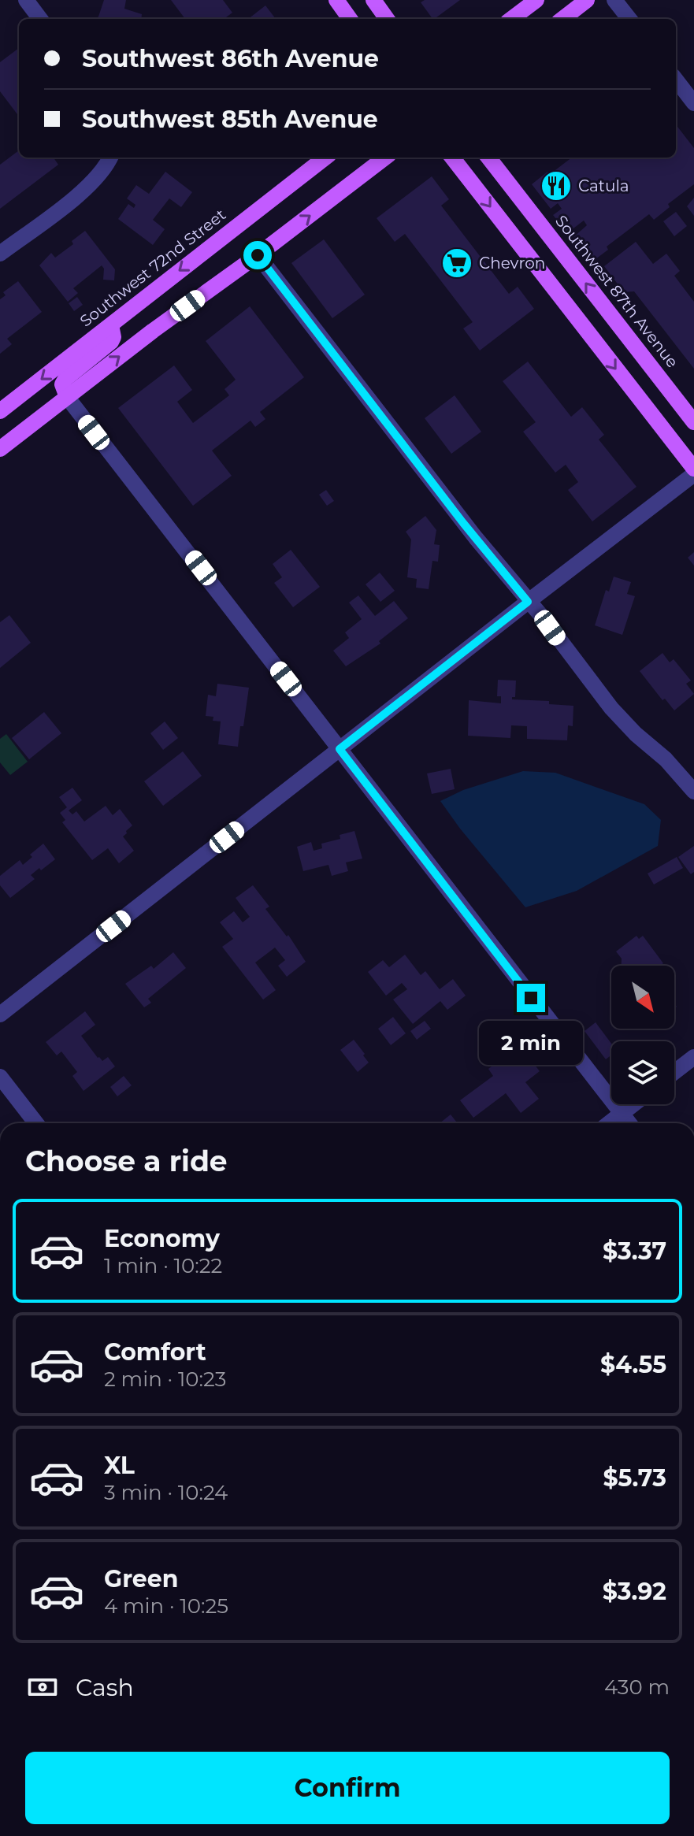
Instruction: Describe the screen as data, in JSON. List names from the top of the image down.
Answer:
{
  "streets": {
    "main road": ["Southwest 72nd Street", "Southwest 87th Avenue"]
  },
  "places": {
    "restaurant": ["Catula"],
    "supermarket": ["Chevron"]
  },
  "north": "bottom right",
  "page": {
    "banner": ["Southwest 86th Avenue", "Southwest 85th Avenue"],
    "bubble": "2 min",
    "heading": "Choose a ride",
    "list": [
      {
        "name": "Economy",
        "note": "1 min · 10:22",
        "value": "$3.37"
      },
      {
        "name": "Comfort",
        "note": "2 min · 10:23",
        "value": "$4.55"
      },
      {
        "name": "XL",
        "note": "3 min · 10:24",
        "value": "$5.73"
      },
      {
        "name": "Green",
        "note": "4 min · 10:25",
        "value": "$3.92"
      }
    ],
    "pay": ["Cash", "430 m"],
    "buttons": "Confirm"
  }
}
